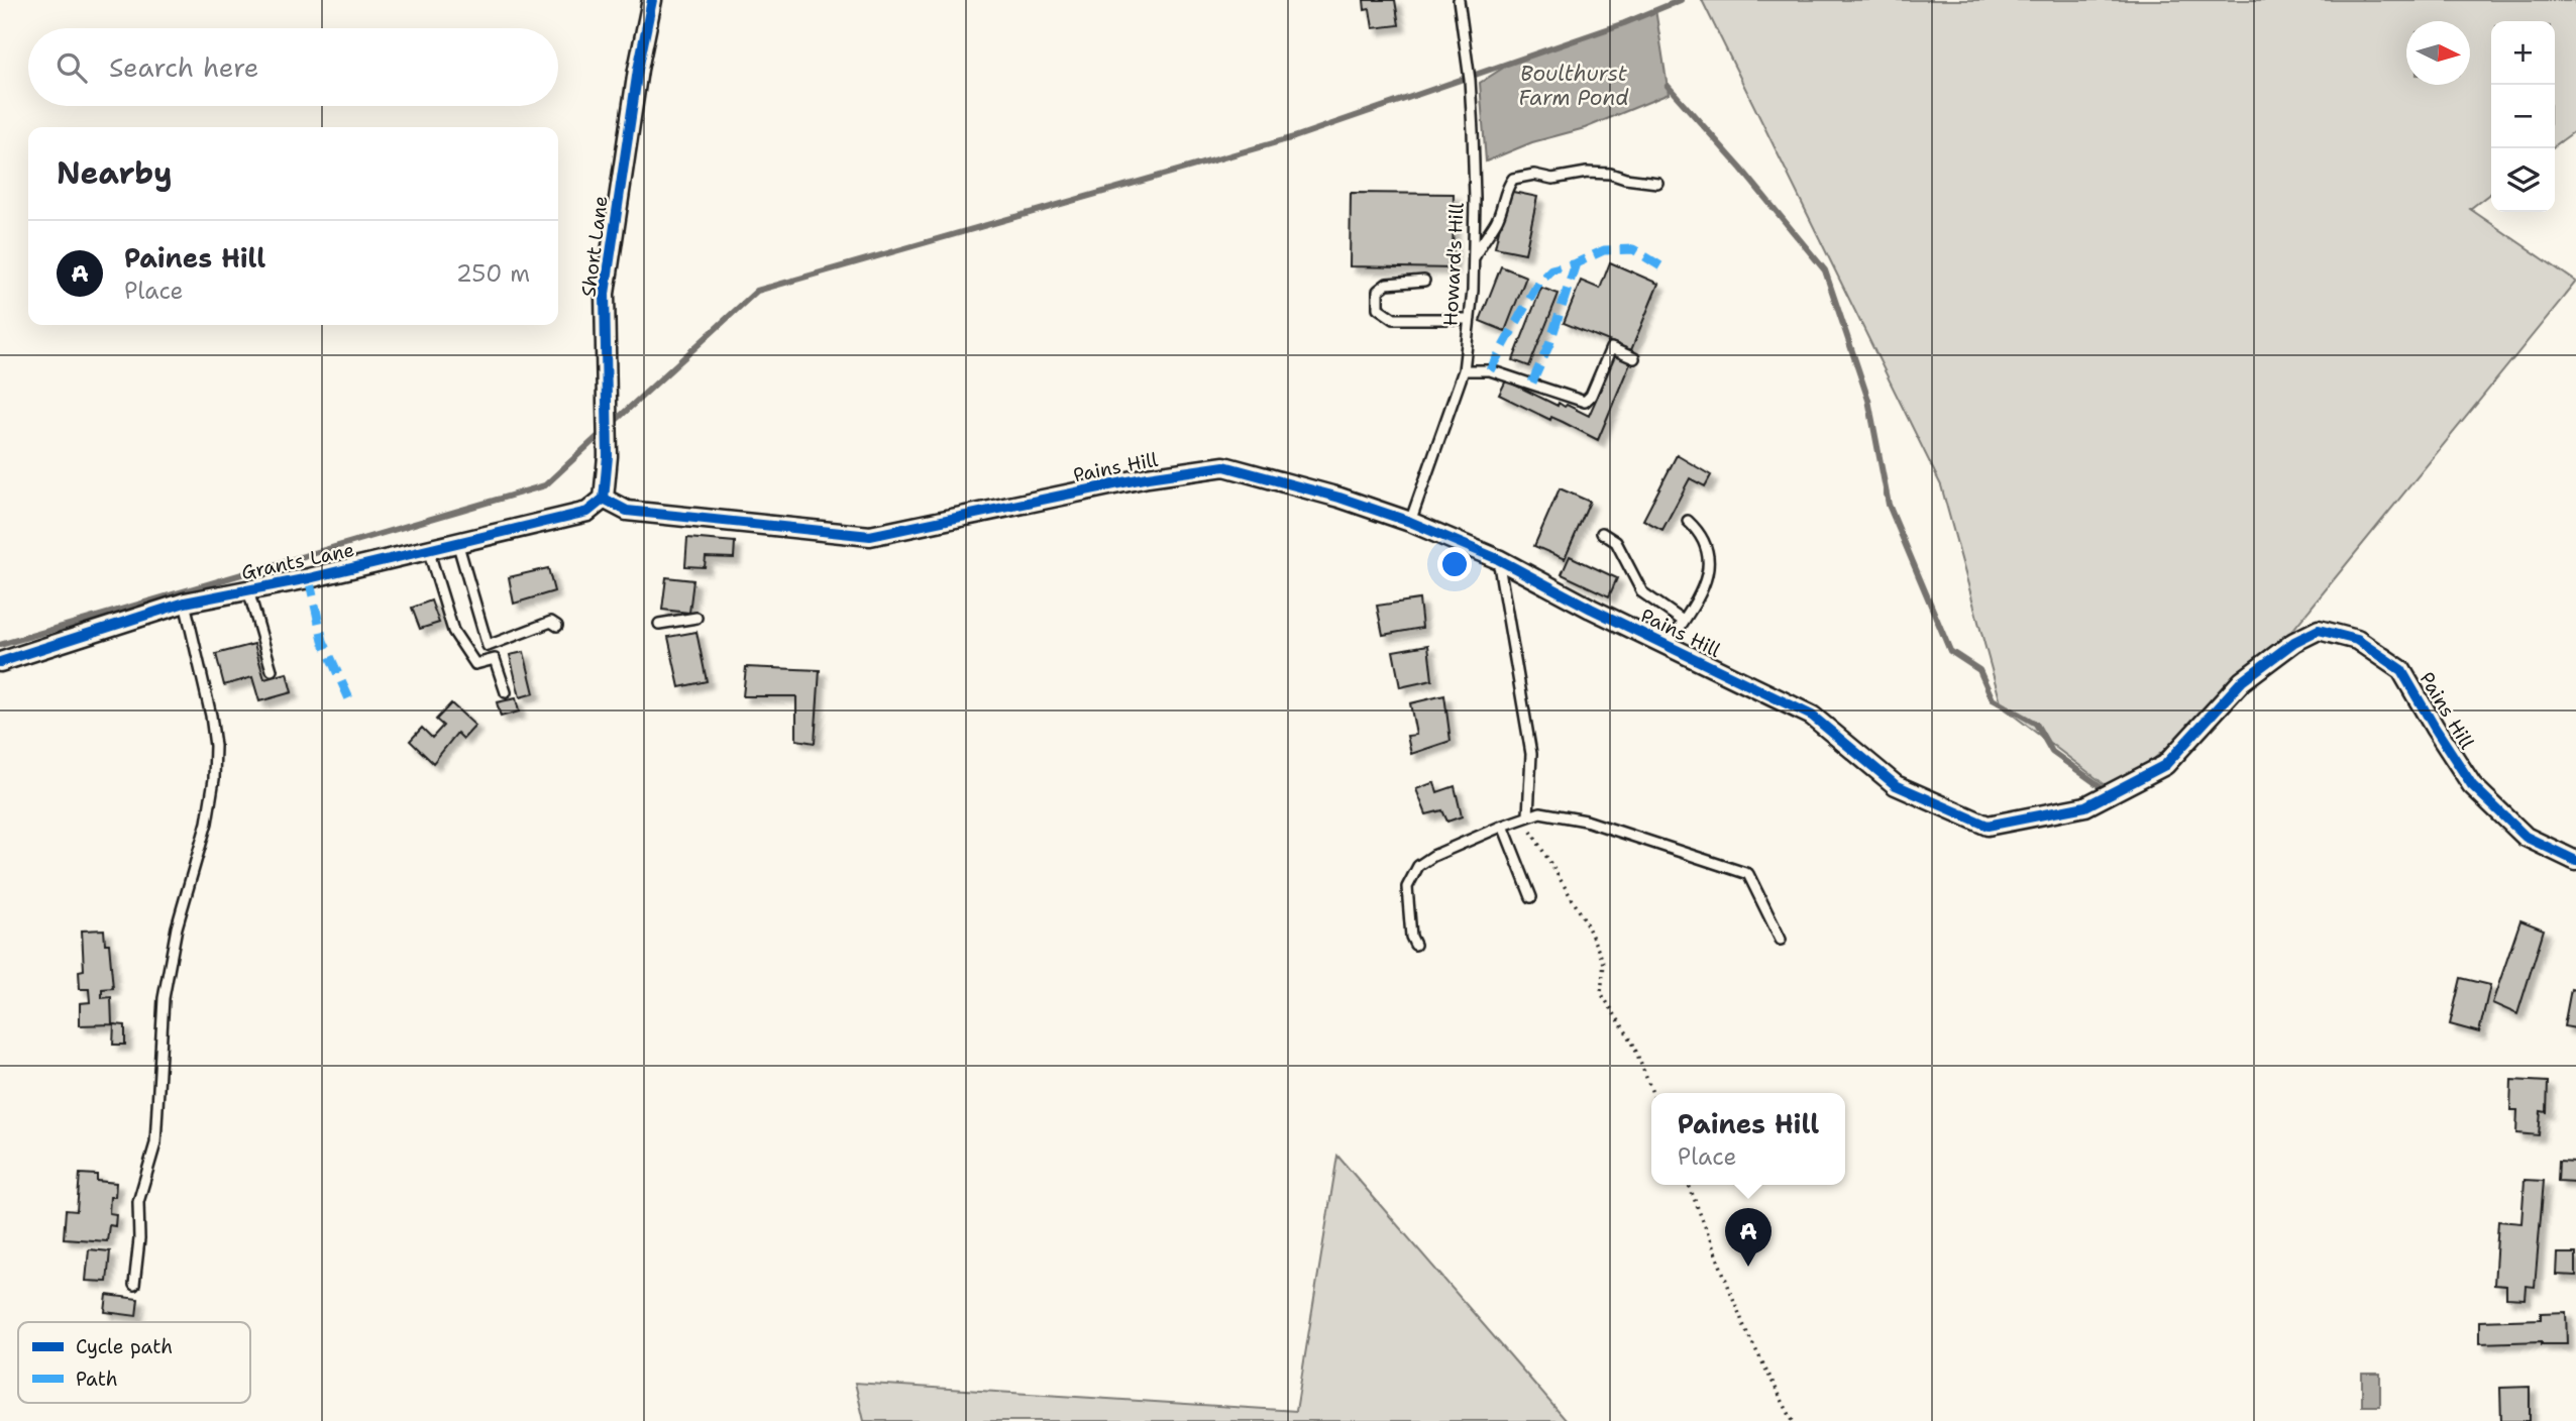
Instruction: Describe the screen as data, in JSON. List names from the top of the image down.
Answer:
{
  "streets": {
    "street": ["Short Lane", "Pains Hill", "Grants Lane"],
    "lane": ["Howard's Hill"]
  },
  "crossings": [
    ["Short Lane", "Pains Hill"],
    ["Short Lane", "Grants Lane"],
    ["Howard's Hill", "Pains Hill"],
    ["Pains Hill", "Grants Lane"]
  ],
  "water": ["Boulthurst Farm Pond"],
  "legend": ["Cycle path", "Path"],
  "north": "right",
  "page": {
    "map_buttons": ["+", "−"],
    "search": "Search here",
    "heading": "Nearby",
    "list": [
      {
        "mark": "A",
        "name": "Paines Hill",
        "note": "Place",
        "value": "250 m"
      }
    ],
    "popup": ["Paines Hill", "Place"],
    "pins": "A"
  }
}
